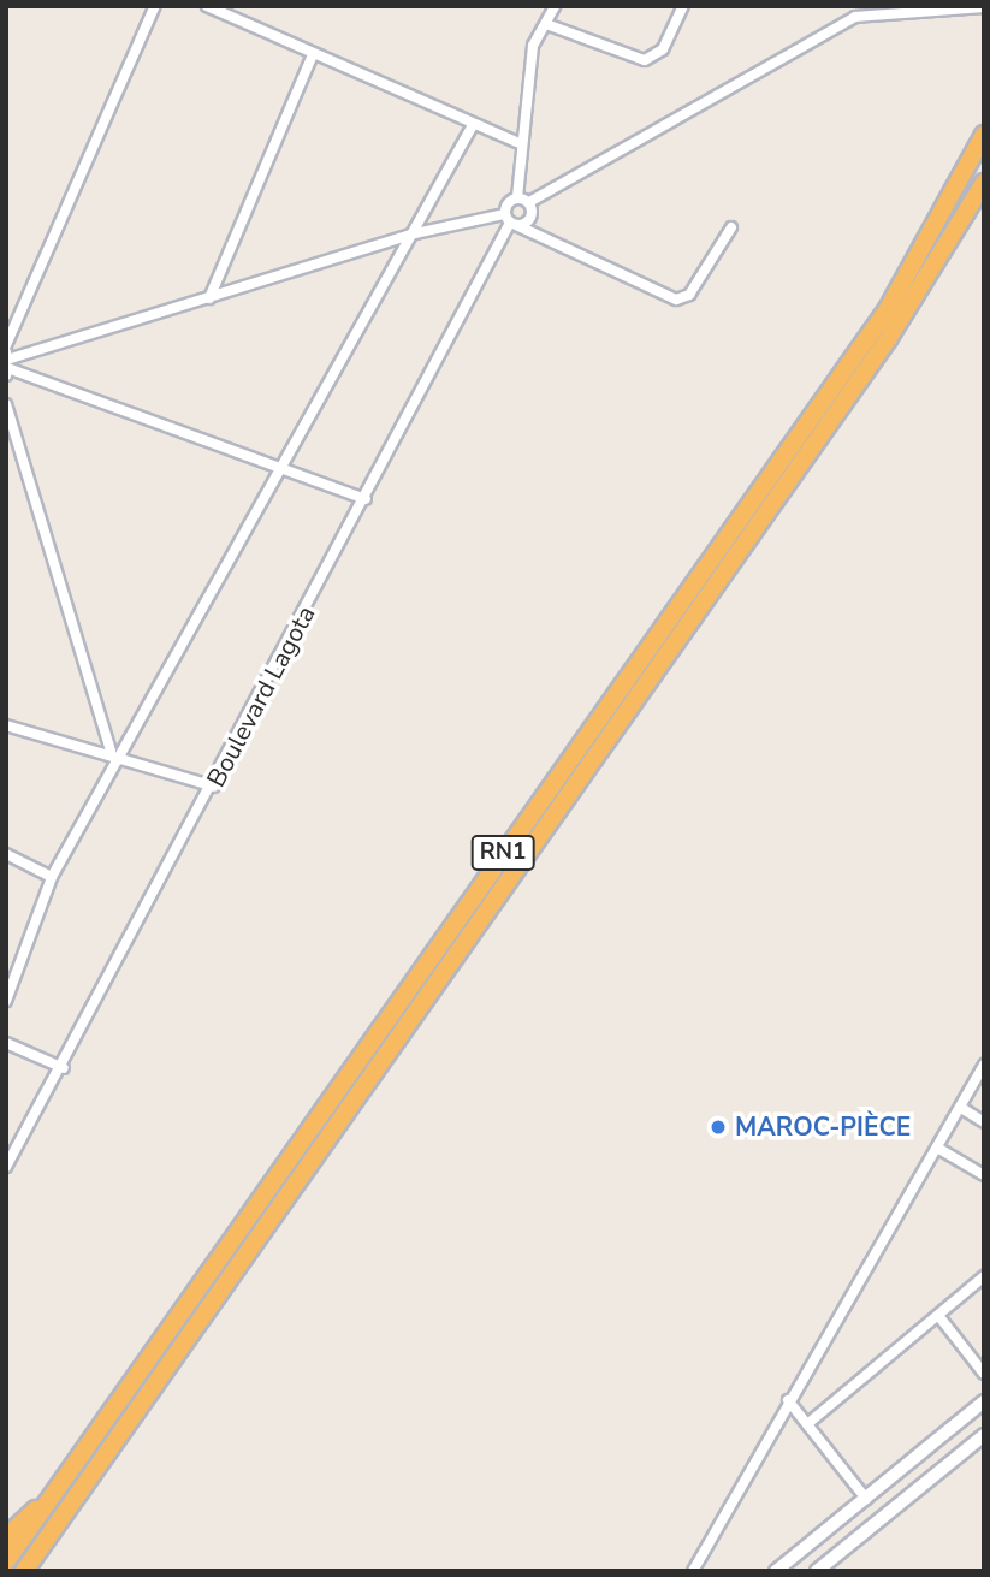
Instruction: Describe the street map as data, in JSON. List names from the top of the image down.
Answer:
{
  "streets": {
    "highway": ["RN1"],
    "street": ["Boulevard Lagota"]
  },
  "places": ["MAROC-PIÈCE"]
}
